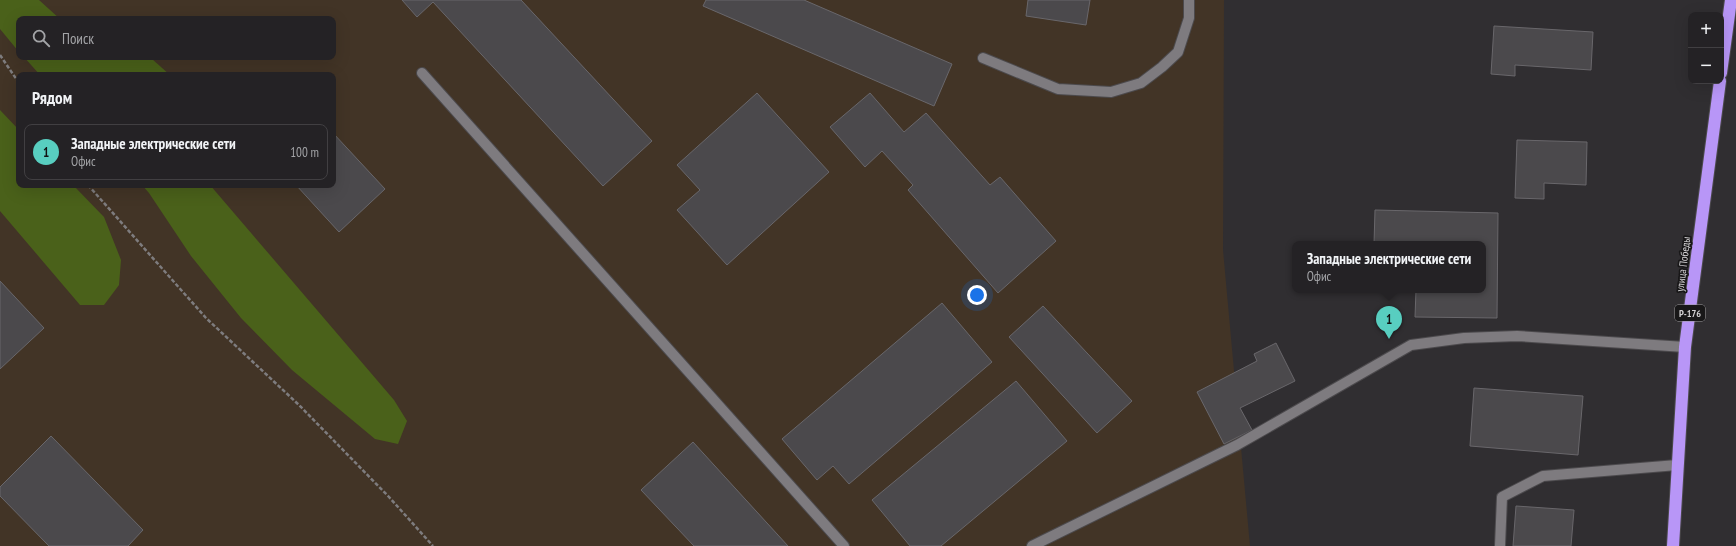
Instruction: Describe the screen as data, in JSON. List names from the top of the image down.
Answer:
{
  "streets": {
    "highway": ["улица Победы", "Р-176"]
  },
  "page": {
    "map_buttons": ["+", "−"],
    "search": "Поиск",
    "heading": "Рядом",
    "list": [
      {
        "mark": "1",
        "name": "Западные электрические сети",
        "note": "Офис",
        "value": "100 m"
      }
    ],
    "popup": ["Западные электрические сети", "Офис"],
    "pins": "1"
  }
}
